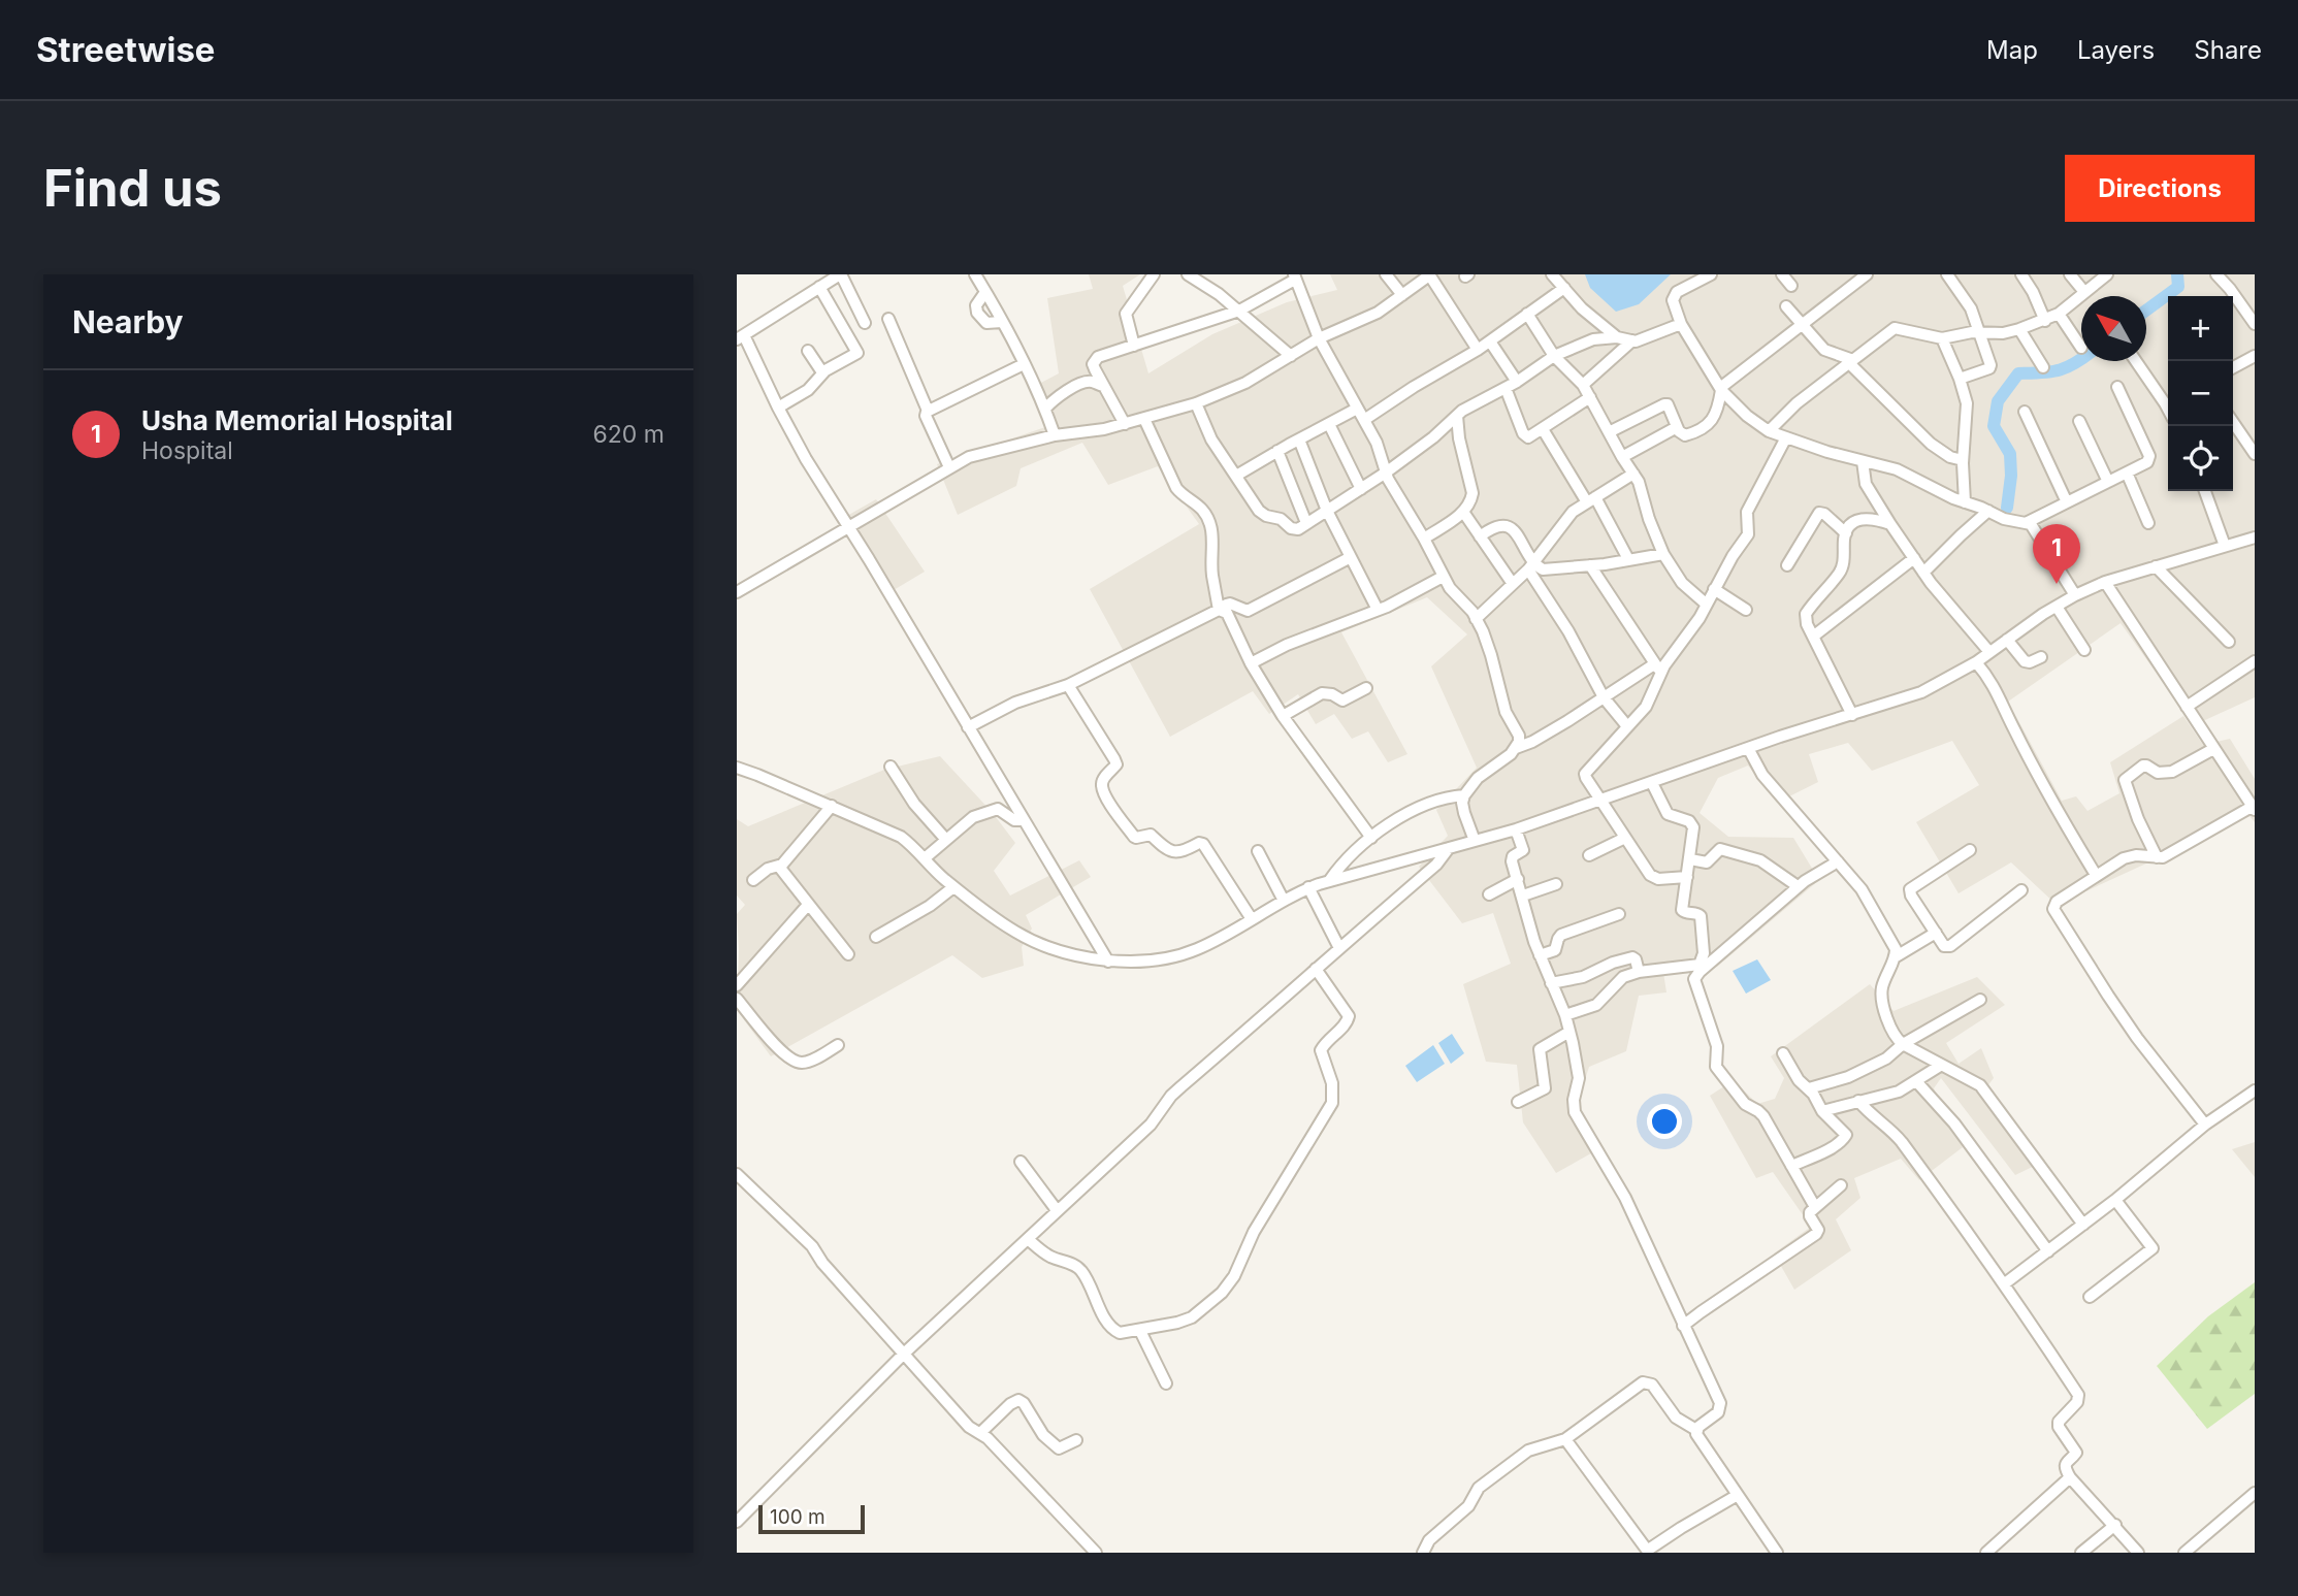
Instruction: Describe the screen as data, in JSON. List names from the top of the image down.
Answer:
{
  "scale_bar": "100 m",
  "north": "top left",
  "page": {
    "header": "Streetwise",
    "nav": ["Map", "Layers", "Share"],
    "buttons": "Directions",
    "title": "Find us",
    "heading": "Nearby",
    "map_buttons": ["+", "−"],
    "list": [
      {
        "mark": "1",
        "name": "Usha Memorial Hospital",
        "note": "Hospital",
        "value": "620 m"
      }
    ],
    "pins": "1",
    "scale": "100 m"
  }
}
